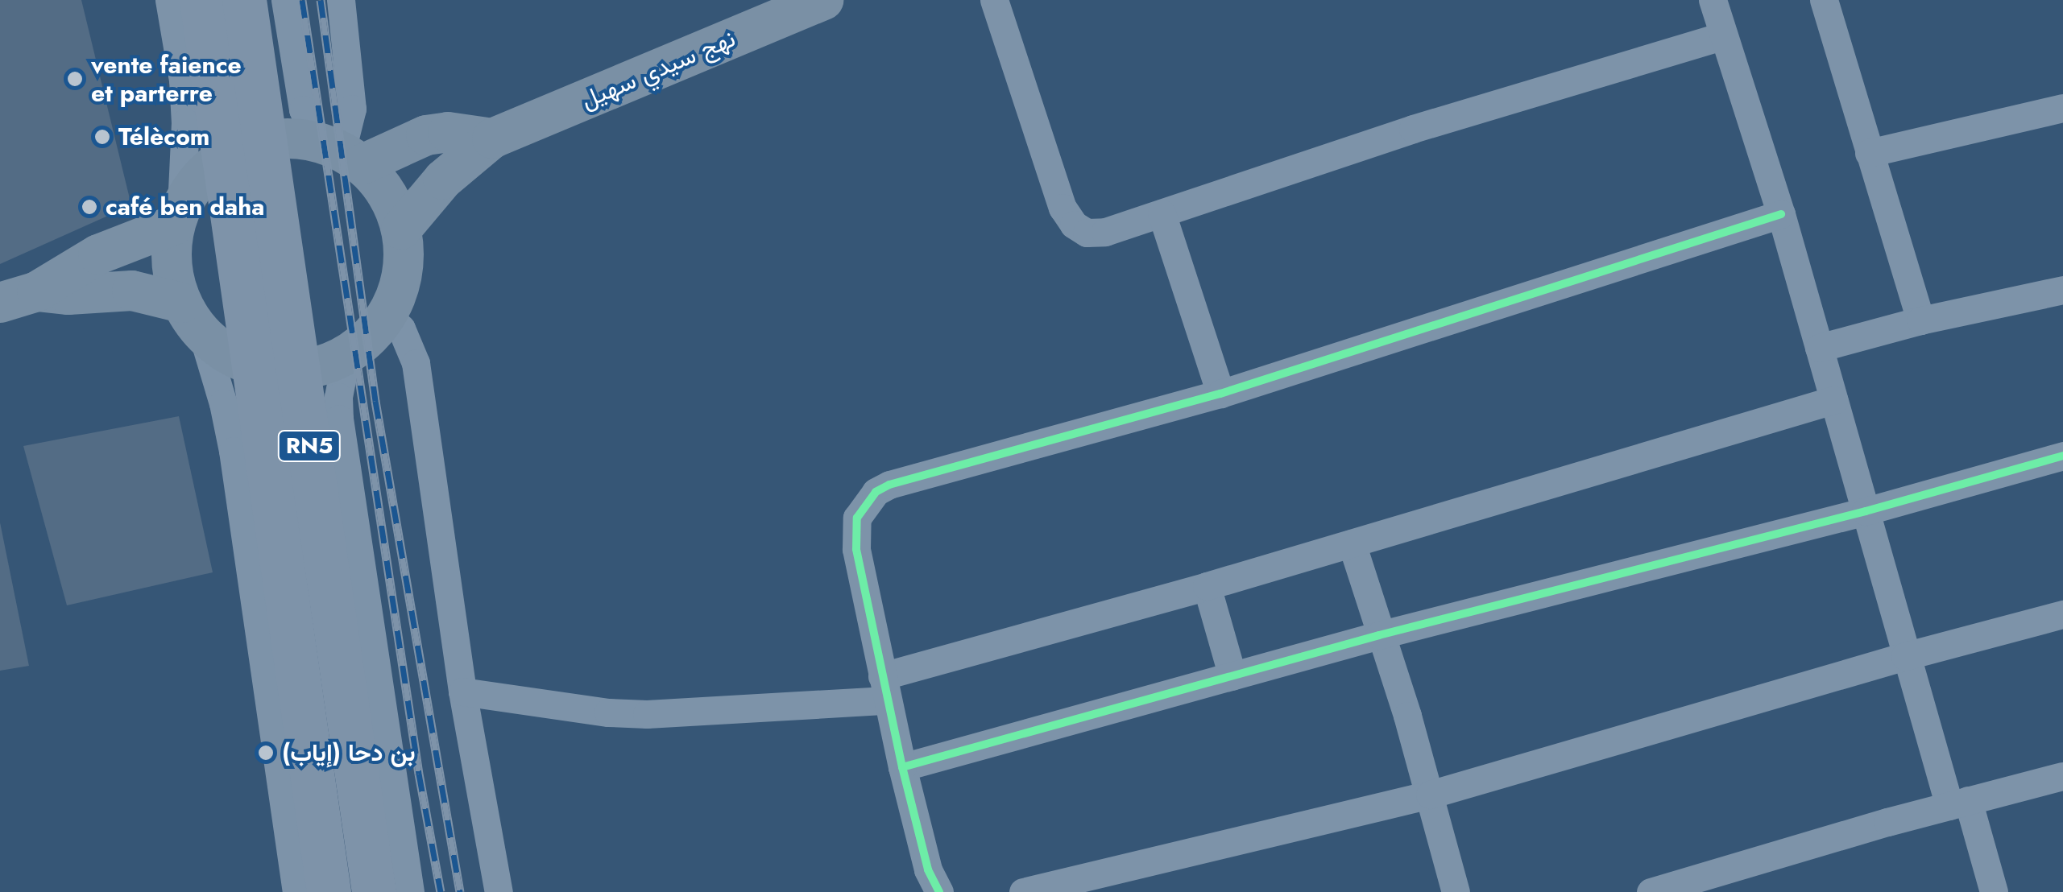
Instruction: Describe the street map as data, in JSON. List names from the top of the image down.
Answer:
{
  "streets": {
    "highway": ["RN5"],
    "main road": ["نهج سيدي سهيل"]
  },
  "places": [
    "vente faience et parterre",
    "Télècom",
    "café ben daha",
    "بن دحا (إياب)"
  ]
}
